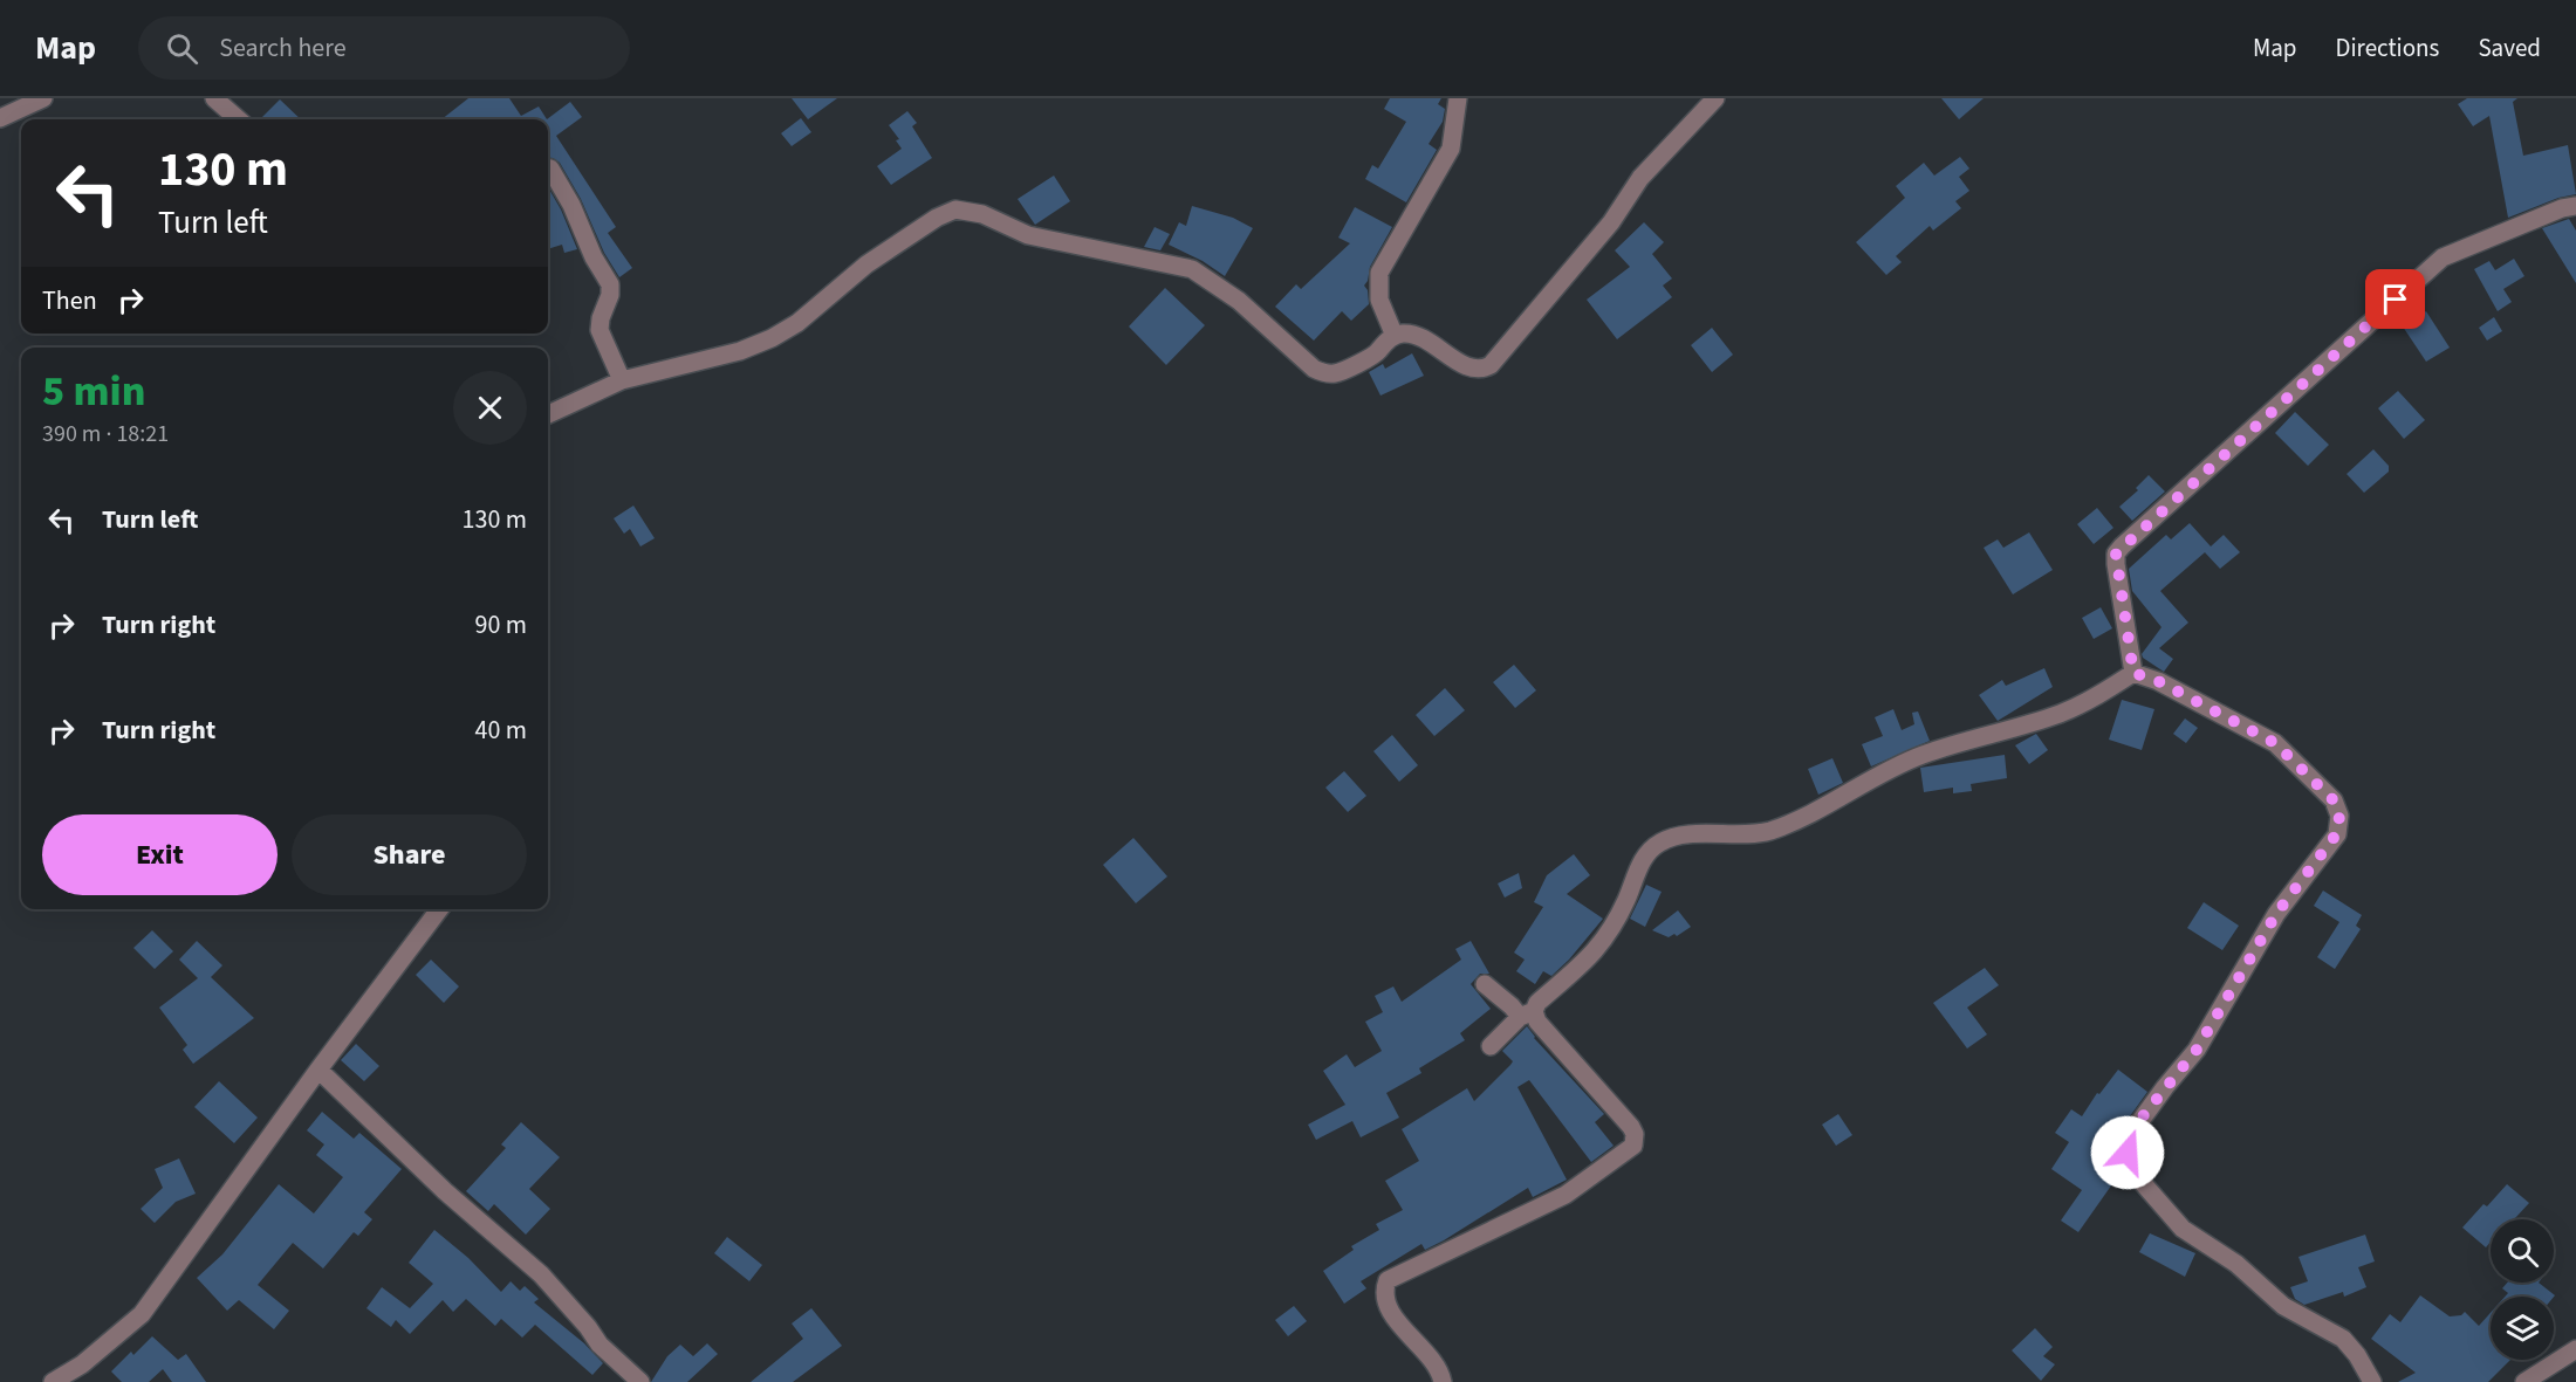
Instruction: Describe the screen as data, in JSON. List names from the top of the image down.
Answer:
{
  "page": {
    "header": "Map",
    "search": "Search here",
    "nav": ["Map", "Directions", "Saved"],
    "turn": ["130 m", "Turn left"],
    "then": "Then",
    "heading": ["5 min", "390 m · 18:21"],
    "list": [
      {
        "name": "Turn left",
        "value": "130 m"
      },
      {
        "name": "Turn right",
        "value": "90 m"
      },
      {
        "name": "Turn right",
        "value": "40 m"
      }
    ],
    "buttons": ["Exit", "Share"]
  }
}
